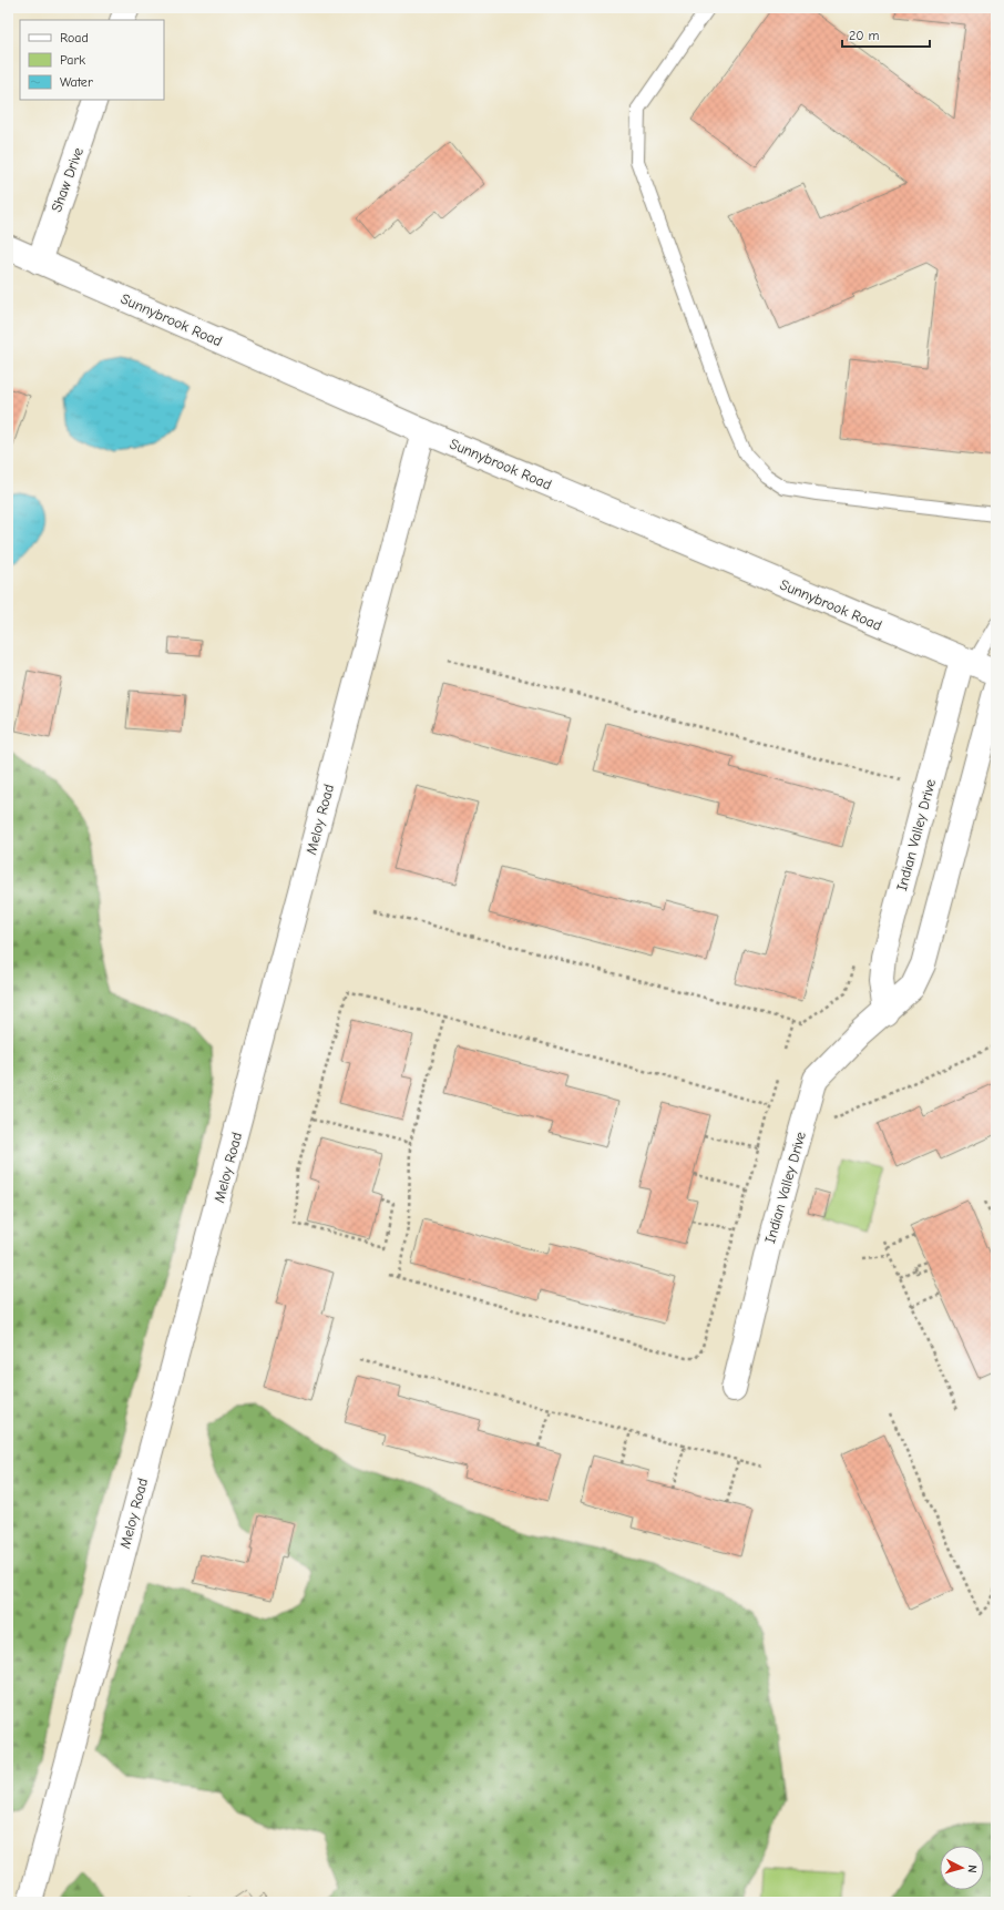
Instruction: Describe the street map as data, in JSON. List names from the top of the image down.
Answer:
{
  "streets": {
    "street": [
      "Shaw Drive",
      "Sunnybrook Road",
      "Meloy Road",
      "Indian Valley Drive"
    ]
  },
  "crossings": [
    ["Shaw Drive", "Sunnybrook Road"],
    ["Sunnybrook Road", "Meloy Road"],
    ["Sunnybrook Road", "Indian Valley Drive"]
  ],
  "legend": ["Road", "Park", "Water"],
  "scale_bar": "20 m",
  "north": "right"
}
